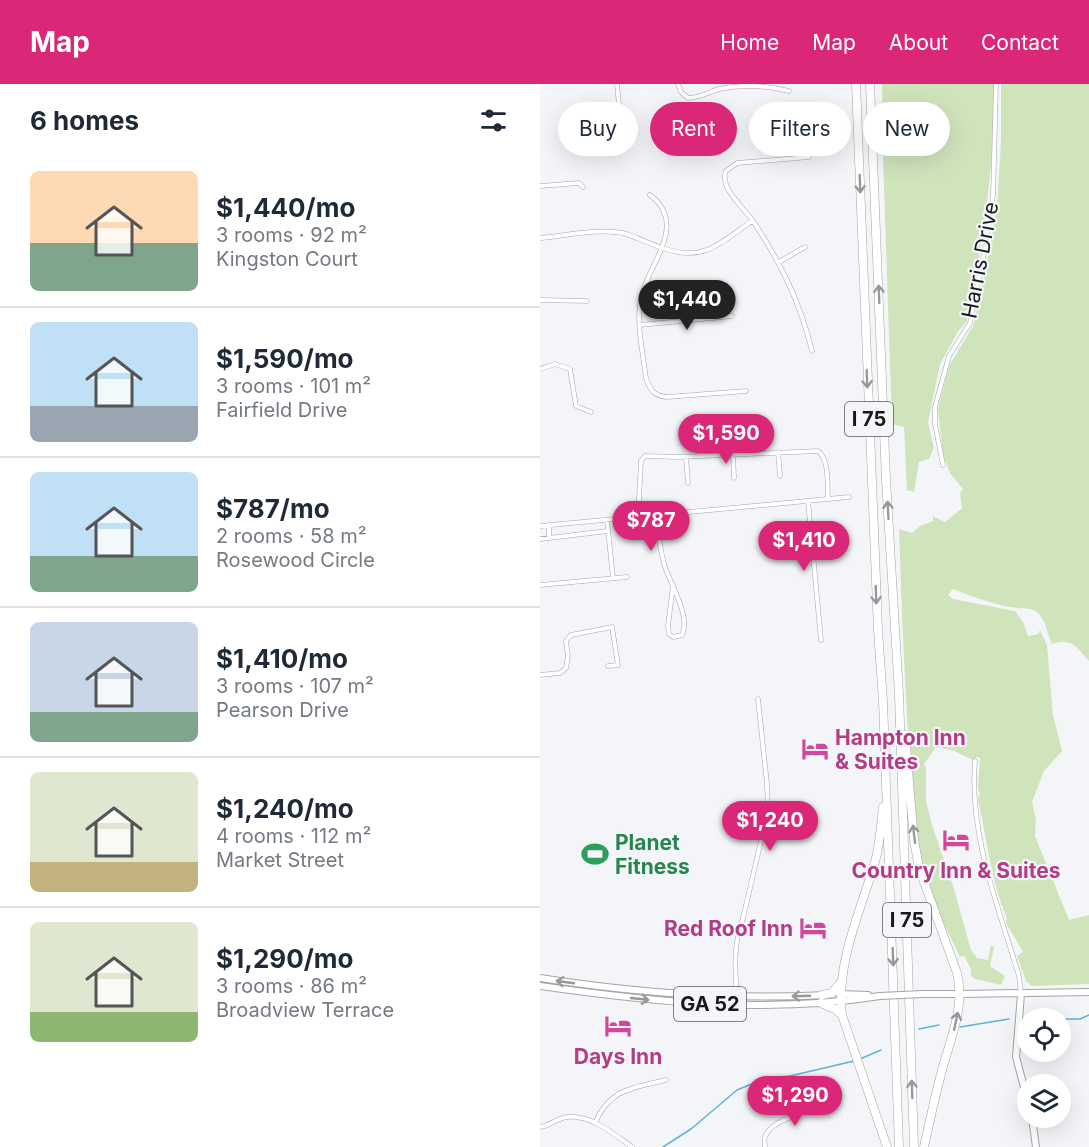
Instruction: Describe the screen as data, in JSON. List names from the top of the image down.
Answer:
{
  "streets": {
    "highway": ["I 75"],
    "main road": ["GA 52"],
    "street": ["Harris Drive"]
  },
  "places": {
    "hotel": [
      "Hampton Inn & Suites",
      "Country Inn & Suites",
      "Red Roof Inn",
      "Days Inn"
    ],
    "sports": ["Planet Fitness"]
  },
  "page": {
    "header": "Map",
    "nav": [
      "Home",
      "Map",
      "About",
      "Contact"
    ],
    "heading": "6 homes",
    "chip": [
      "Buy",
      "Rent",
      "Filters",
      "New"
    ],
    "list": [
      {
        "name": "$1,440/mo",
        "note": "3 rooms · 92 m² · Kingston Court"
      },
      {
        "name": "$1,590/mo",
        "note": "3 rooms · 101 m² · Fairfield Drive"
      },
      {
        "name": "$787/mo",
        "note": "2 rooms · 58 m² · Rosewood Circle"
      },
      {
        "name": "$1,410/mo",
        "note": "3 rooms · 107 m² · Pearson Drive"
      },
      {
        "name": "$1,240/mo",
        "note": "4 rooms · 112 m² · Market Street"
      },
      {
        "name": "$1,290/mo",
        "note": "3 rooms · 86 m² · Broadview Terrace"
      }
    ],
    "price": [
      "$1,440",
      "$1,590",
      "$787",
      "$1,410",
      "$1,240",
      "$1,290"
    ]
  }
}
